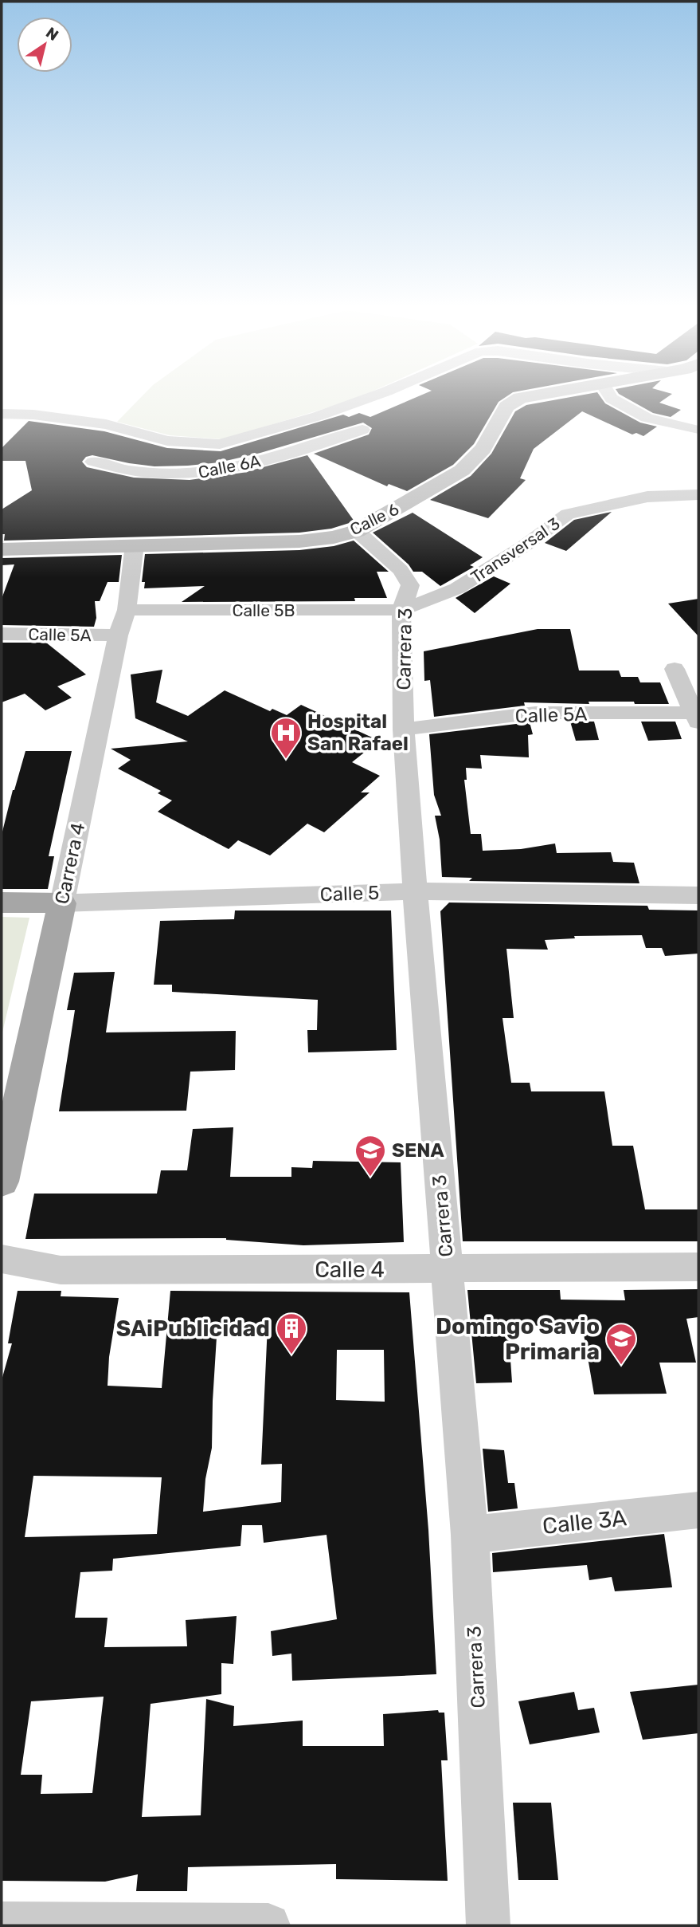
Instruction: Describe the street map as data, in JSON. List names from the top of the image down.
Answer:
{
  "streets": {
    "main road": ["Calle 6", "Carrera 4", "Calle 5"],
    "street": [
      "Calle 6A",
      "Transversal 3",
      "Calle 5B",
      "Calle 5A",
      "Carrera 3",
      "Calle 4",
      "Calle 3A"
    ]
  },
  "crossings": [
    ["Calle 6", "Carrera 3"],
    ["Calle 6", "Carrera 4"],
    ["Transversal 3", "Calle 5B"],
    ["Transversal 3", "Carrera 3"],
    ["Calle 5B", "Carrera 3"],
    ["Calle 5B", "Carrera 4"],
    ["Calle 5A", "Carrera 3"],
    ["Calle 5A", "Carrera 4"],
    ["Carrera 3", "Calle 5"],
    ["Carrera 3", "Calle 4"],
    ["Carrera 3", "Calle 3A"],
    ["Carrera 4", "Calle 5"]
  ],
  "places": {
    "hospital": ["Hospital San Rafael"],
    "school or university": ["SENA", "Domingo Savio Primaria"],
    "building": ["SAiPublicidad"]
  },
  "north": "top right"
}
